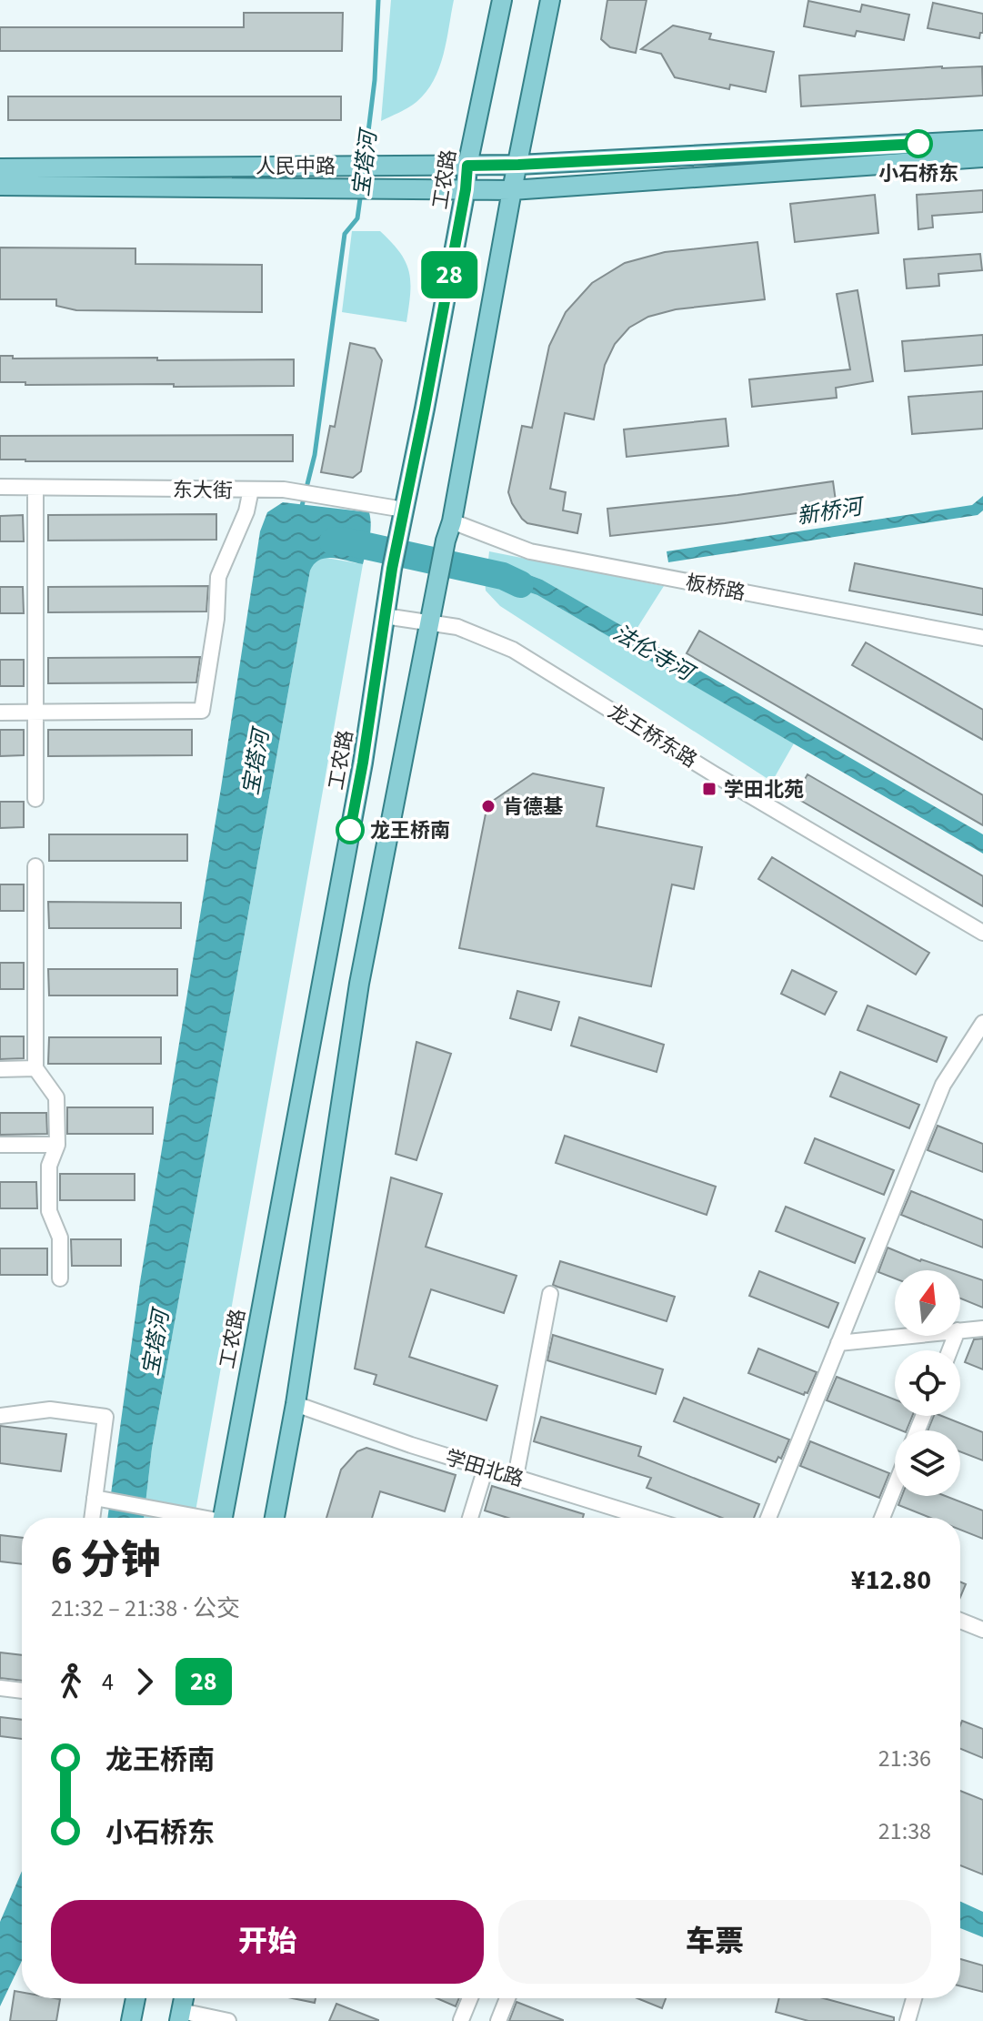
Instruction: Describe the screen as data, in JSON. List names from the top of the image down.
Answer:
{
  "streets": {
    "main road": ["人民中路", "工农路"],
    "street": [
      "东大街",
      "板桥路",
      "龙王桥东路",
      "学田北路"
    ]
  },
  "crossings": [
    ["人民中路", "工农路"],
    ["工农路", "东大街"],
    ["工农路", "龙王桥东路"]
  ],
  "water": ["宝塔河", "新桥河", "法伦寺河"],
  "places": {
    "other": ["小石桥东", "肯德基", "龙王桥南"],
    "transit": ["学田北苑"]
  },
  "lines": ["bus line 28"],
  "north": "top",
  "page": {
    "on_map": "28",
    "heading": ["6 分钟", "21:32 – 21:38 · 公交", "¥12.80"],
    "legs": ["4", "28"],
    "list": [
      {
        "name": "龙王桥南",
        "value": "21:36"
      },
      {
        "name": "小石桥东",
        "value": "21:38"
      }
    ],
    "buttons": ["开始", "车票"]
  }
}
